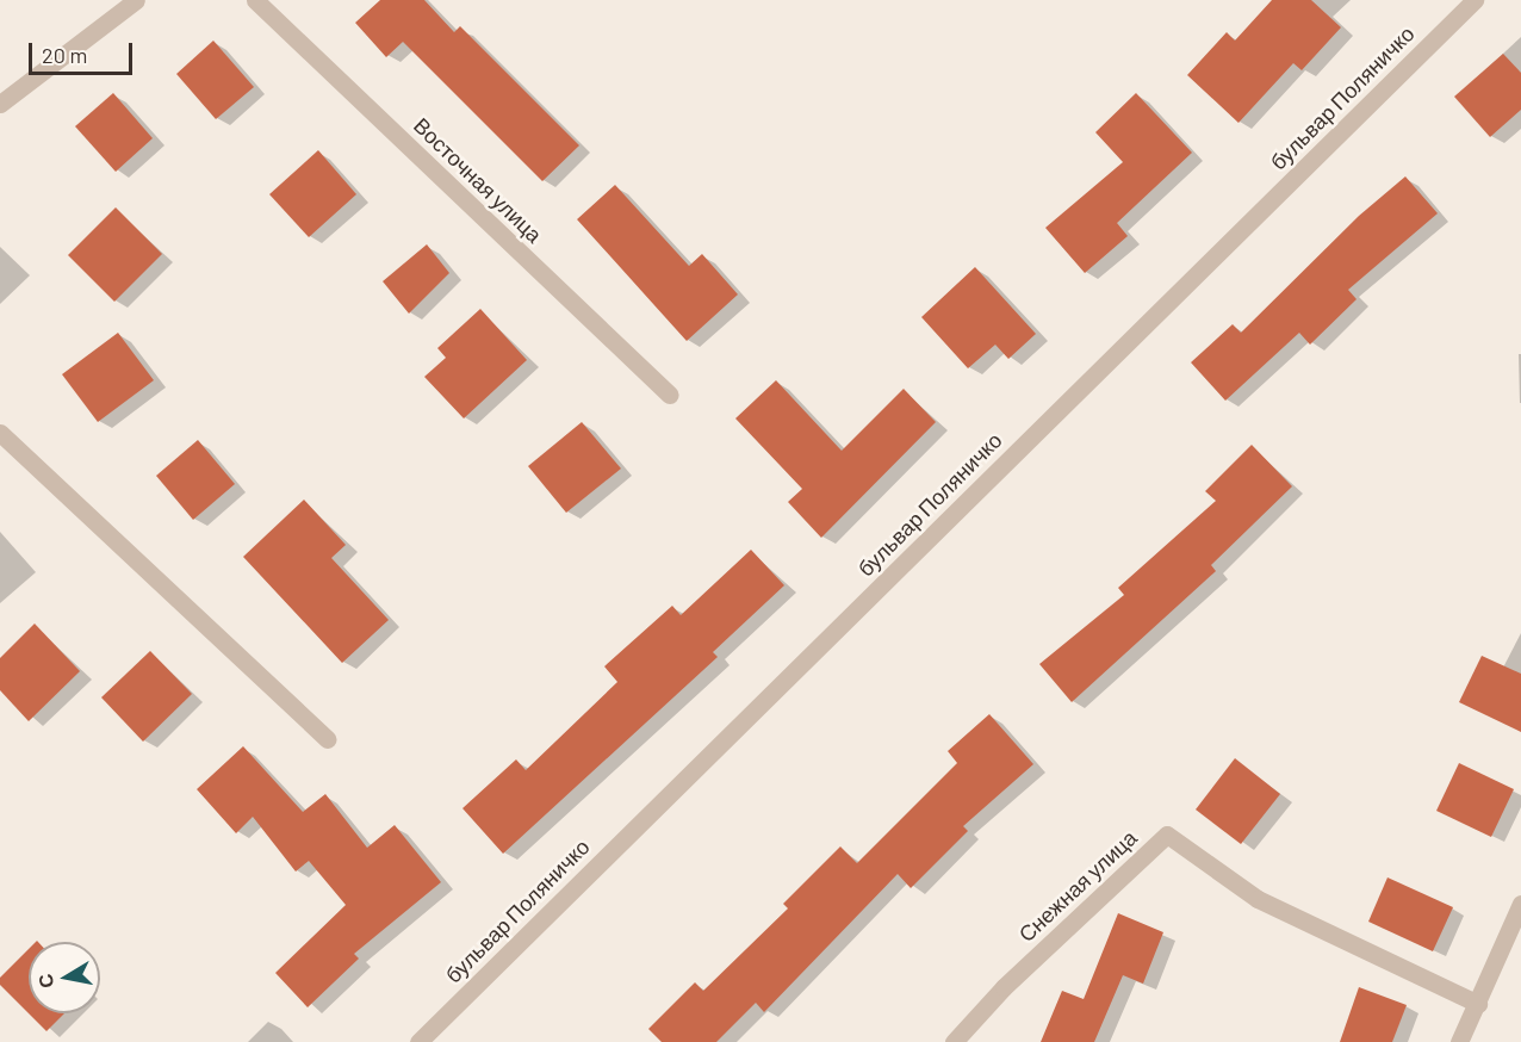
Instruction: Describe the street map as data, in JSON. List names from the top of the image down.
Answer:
{
  "streets": {
    "street": ["бульвар Поляничко", "Восточная улица", "Снежная улица"]
  },
  "scale_bar": "20 m",
  "north": "left"
}
